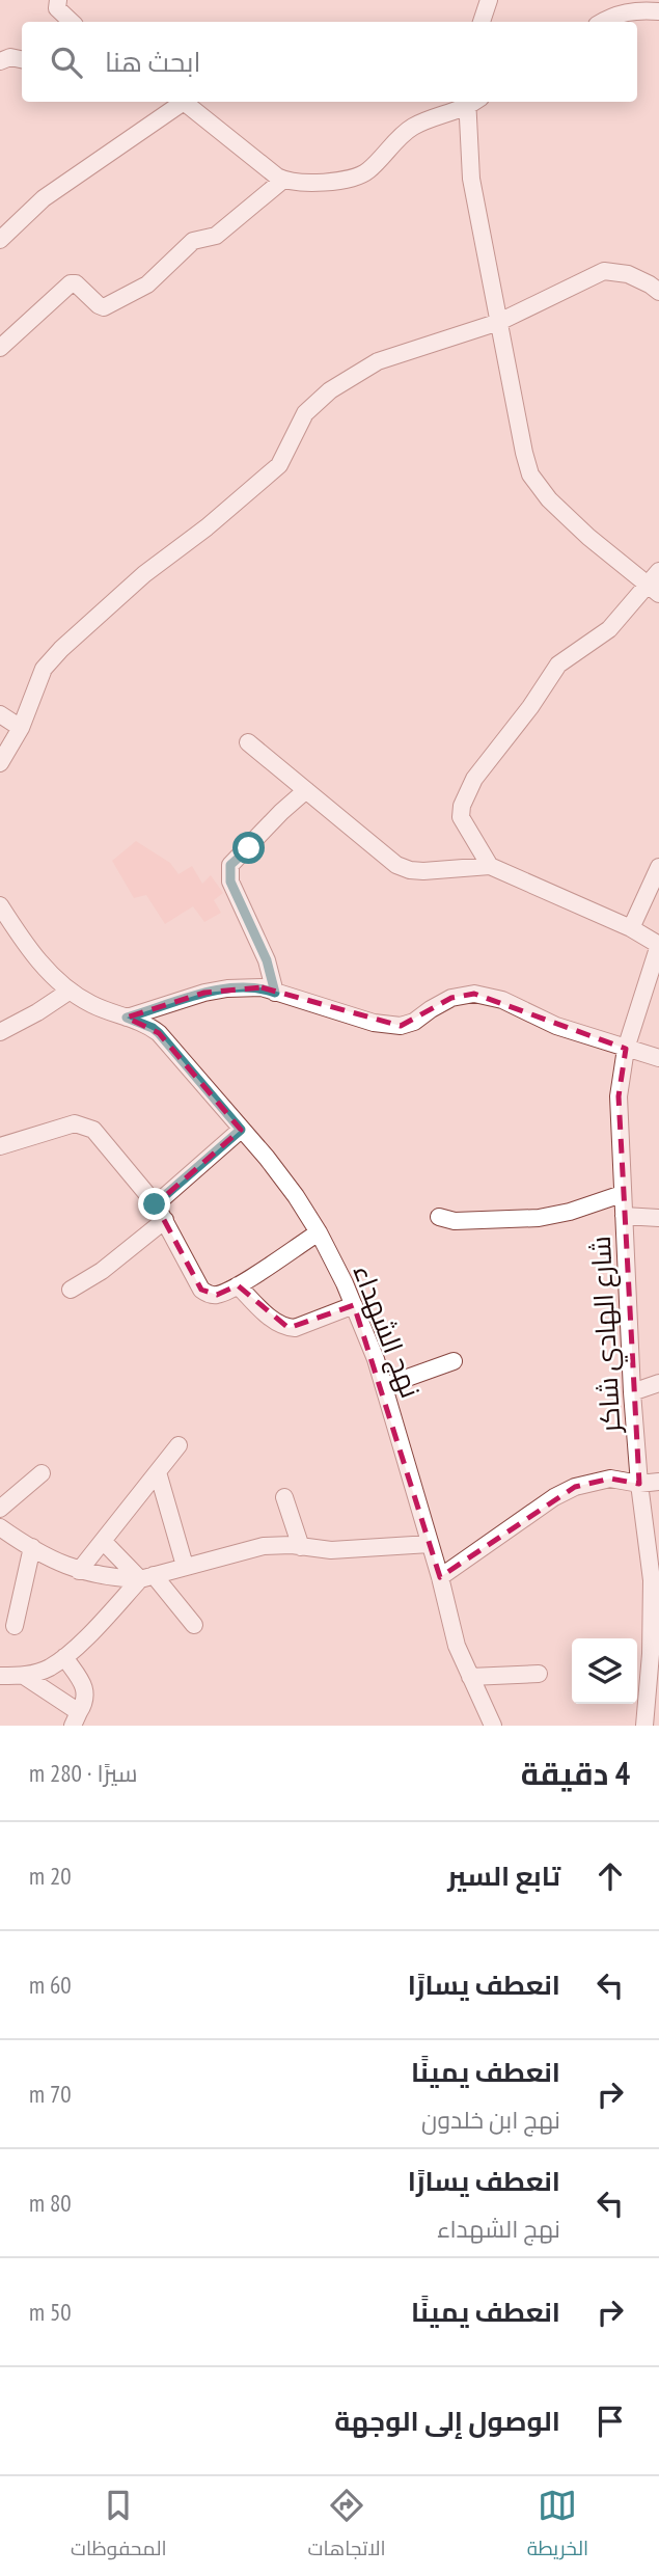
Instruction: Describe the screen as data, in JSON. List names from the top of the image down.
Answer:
{
  "streets": {
    "street": ["نهج الشهداء", "شارع الهادي شاكر"]
  },
  "page": {
    "search": "ابحث هنا",
    "heading": ["4 دقيقة", "سيرًا · 280 m"],
    "list": [
      ["تابع السير", "20 m"],
      ["انعطف يسارًا", "60 m"],
      ["انعطف يمينًا", "نهج ابن خلدون", "70 m"],
      ["انعطف يسارًا", "نهج الشهداء", "80 m"],
      ["انعطف يمينًا", "50 m"],
      "الوصول إلى الوجهة"
    ],
    "nav": ["الخريطة", "الاتجاهات", "المحفوظات"]
  }
}
